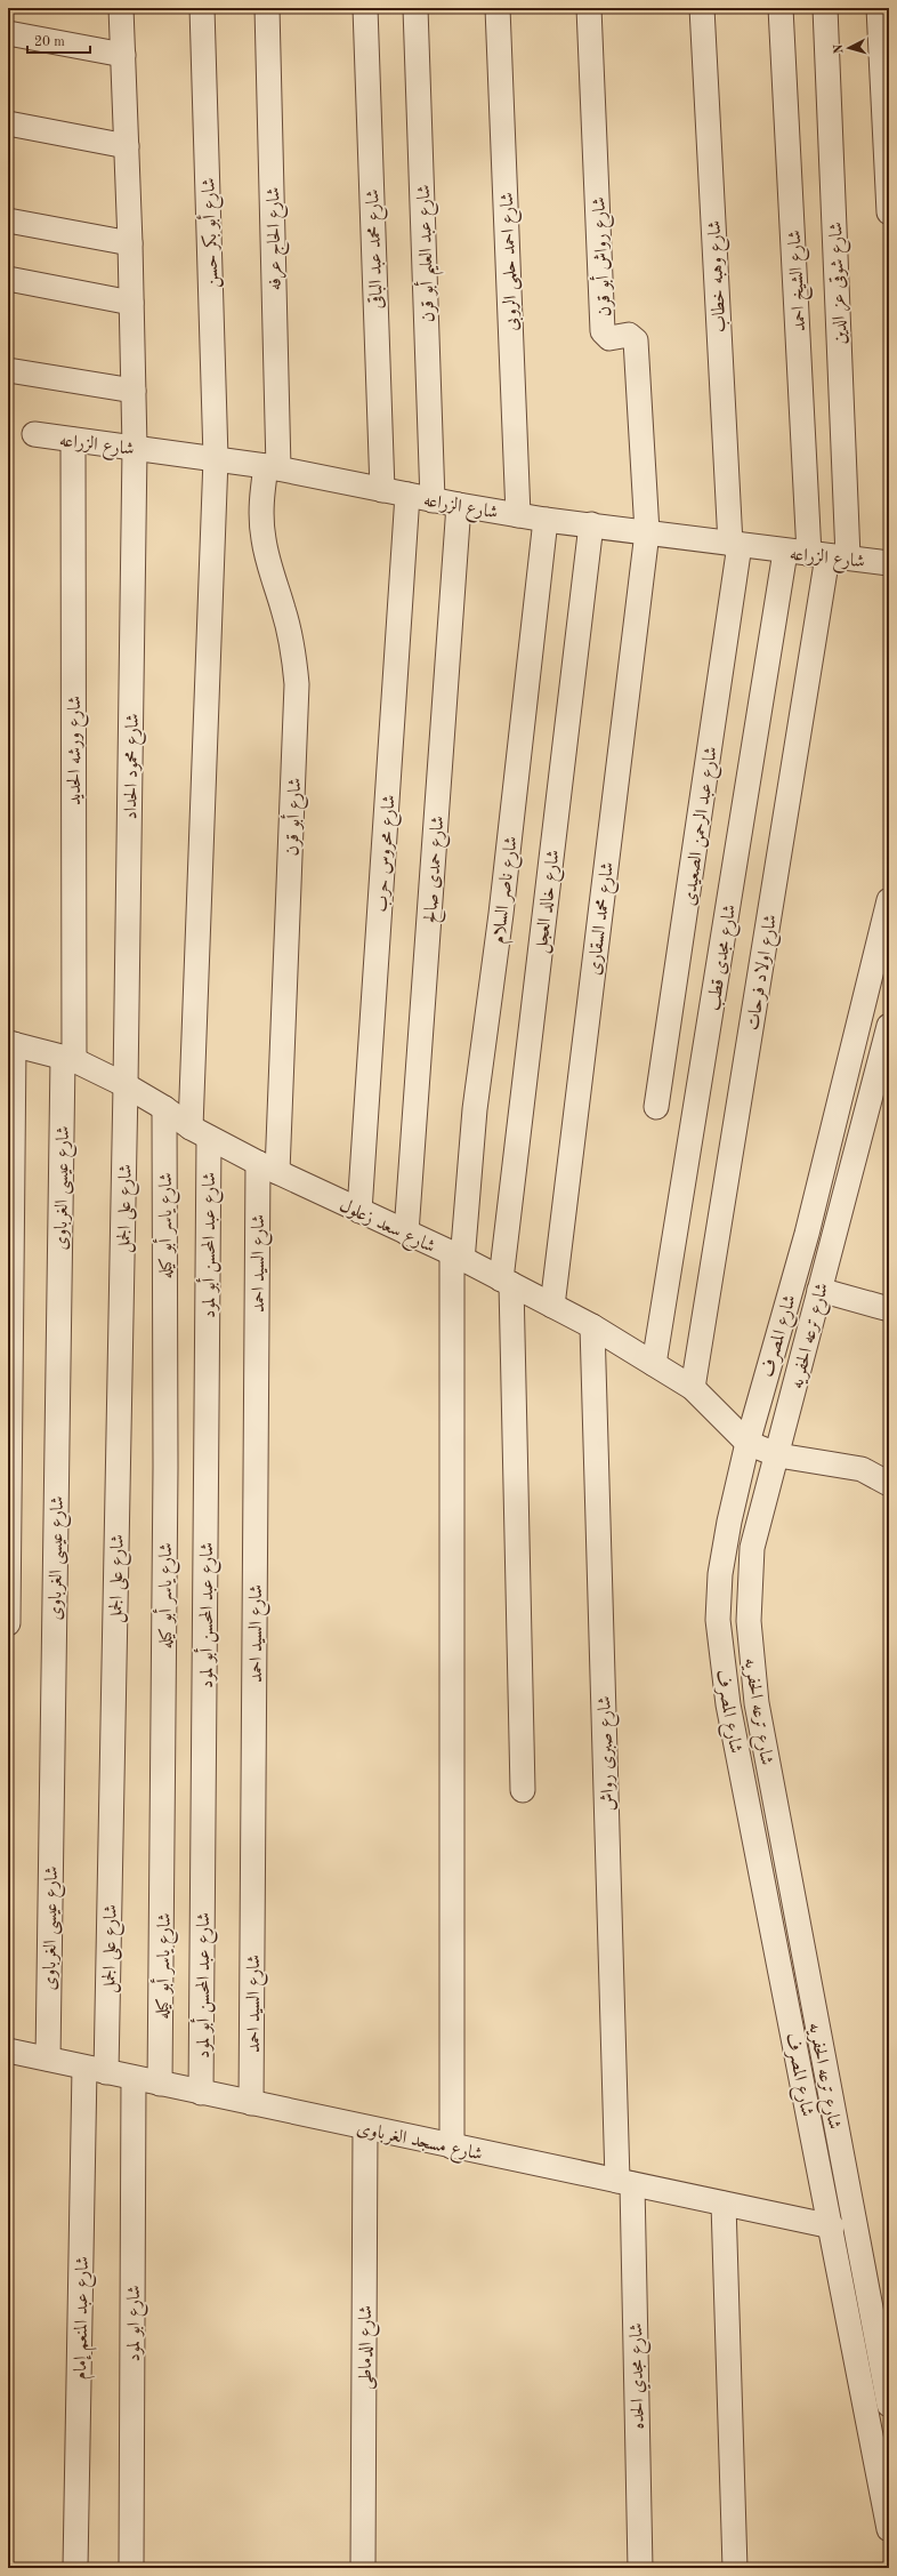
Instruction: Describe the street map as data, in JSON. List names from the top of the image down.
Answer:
{
  "streets": {
    "street": [
      "شارع أبو بكر حسن",
      "شارع الحاج عرفه",
      "شارع محمد عبد الباقى",
      "شارع عبد العليم أبو قرن",
      "شارع رواش أبو قرن",
      "شارع احمد حلمى الروبى",
      "شارع وهبه خطاب",
      "شارع الشيخ احمد",
      "شارع شوقى عز الدين",
      "شارع الزراعه",
      "شارع ورشه الحديد",
      "شارع محمود الحداد",
      "شارع أبو قرن",
      "شارع عبد الرحمن الصعيدى",
      "شارع محروس حرب",
      "شارع حمدى صالح",
      "شارع ناصر السلام",
      "شارع خالد العجل",
      "شارع محمد السقارى",
      "شارع مجدى قطب",
      "شارع اولاد فرحات",
      "شارع عيسى الغرباوى",
      "شارع على الجمل",
      "شارع سعد زعلول",
      "شارع ياسر أبو كيله",
      "شارع عبد المحسن أبو لمود",
      "شارع السيد احمد",
      "شارع المصرف",
      "شارع ترعه الحفريه",
      "شارع صبرى رواش",
      "شارع مسجد الغرباوى",
      "شارع عبد المنعم إمام",
      "شارع ابو لمود",
      "شارع الدماطى",
      "شارع مجدي الحده"
    ]
  },
  "crossings": [
    ["شارع أبو بكر حسن", "شارع الزراعه"],
    ["شارع أبو بكر حسن", "شارع سعد زعلول"],
    ["شارع أبو بكر حسن", "شارع عبد المحسن أبو لمود"],
    ["شارع الحاج عرفه", "شارع الزراعه"],
    ["شارع الحاج عرفه", "شارع أبو قرن"],
    ["شارع محمد عبد الباقى", "شارع الزراعه"],
    ["شارع عبد العليم أبو قرن", "شارع الزراعه"],
    ["شارع رواش أبو قرن", "شارع الزراعه"],
    ["شارع رواش أبو قرن", "شارع محمد السقارى"],
    ["شارع احمد حلمى الروبى", "شارع الزراعه"],
    ["شارع وهبه خطاب", "شارع الزراعه"],
    ["شارع وهبه خطاب", "شارع عبد الرحمن الصعيدى"],
    ["شارع الشيخ احمد", "شارع شوقى عز الدين"],
    ["شارع الشيخ احمد", "شارع الزراعه"],
    ["شارع الشيخ احمد", "شارع اولاد فرحات"],
    ["شارع شوقى عز الدين", "شارع الزراعه"],
    ["شارع شوقى عز الدين", "شارع اولاد فرحات"],
    ["شارع الزراعه", "شارع ورشه الحديد"],
    ["شارع الزراعه", "شارع محمود الحداد"],
    ["شارع الزراعه", "شارع أبو قرن"],
    ["شارع الزراعه", "شارع عبد الرحمن الصعيدى"],
    ["شارع الزراعه", "شارع محروس حرب"],
    ["شارع الزراعه", "شارع حمدى صالح"],
    ["شارع الزراعه", "شارع ناصر السلام"],
    ["شارع الزراعه", "شارع خالد العجل"],
    ["شارع الزراعه", "شارع محمد السقارى"],
    ["شارع الزراعه", "شارع مجدى قطب"],
    ["شارع الزراعه", "شارع اولاد فرحات"],
    ["شارع ورشه الحديد", "شارع عيسى الغرباوى"],
    ["شارع ورشه الحديد", "شارع سعد زعلول"],
    ["شارع محمود الحداد", "شارع على الجمل"],
    ["شارع محمود الحداد", "شارع سعد زعلول"],
    ["شارع أبو قرن", "شارع سعد زعلول"],
    ["شارع أبو قرن", "شارع السيد احمد"],
    ["شارع محروس حرب", "شارع سعد زعلول"],
    ["شارع حمدى صالح", "شارع سعد زعلول"],
    ["شارع ناصر السلام", "شارع سعد زعلول"],
    ["شارع ناصر السلام", "شارع مسجد الغرباوى"],
    ["شارع خالد العجل", "شارع سعد زعلول"],
    ["شارع محمد السقارى", "شارع سعد زعلول"],
    ["شارع مجدى قطب", "شارع سعد زعلول"],
    ["شارع اولاد فرحات", "شارع سعد زعلول"],
    ["شارع عيسى الغرباوى", "شارع سعد زعلول"],
    ["شارع عيسى الغرباوى", "شارع مسجد الغرباوى"],
    ["شارع على الجمل", "شارع سعد زعلول"],
    ["شارع على الجمل", "شارع مسجد الغرباوى"],
    ["شارع على الجمل", "شارع عبد المنعم إمام"],
    ["شارع سعد زعلول", "شارع ياسر أبو كيله"],
    ["شارع سعد زعلول", "شارع عبد المحسن أبو لمود"],
    ["شارع سعد زعلول", "شارع السيد احمد"],
    ["شارع سعد زعلول", "شارع المصرف"],
    ["شارع سعد زعلول", "شارع صبرى رواش"],
    ["شارع ياسر أبو كيله", "شارع مسجد الغرباوى"],
    ["شارع عبد المحسن أبو لمود", "شارع مسجد الغرباوى"],
    ["شارع السيد احمد", "شارع مسجد الغرباوى"],
    ["شارع المصرف", "شارع مسجد الغرباوى"],
    ["شارع صبرى رواش", "شارع مسجد الغرباوى"],
    ["شارع صبرى رواش", "شارع مجدي الحده"],
    ["شارع مسجد الغرباوى", "شارع عبد المنعم إمام"],
    ["شارع مسجد الغرباوى", "شارع ابو لمود"],
    ["شارع مسجد الغرباوى", "شارع الدماطى"],
    ["شارع مسجد الغرباوى", "شارع مجدي الحده"]
  ],
  "scale_bar": "20 m",
  "north": "left"
}
